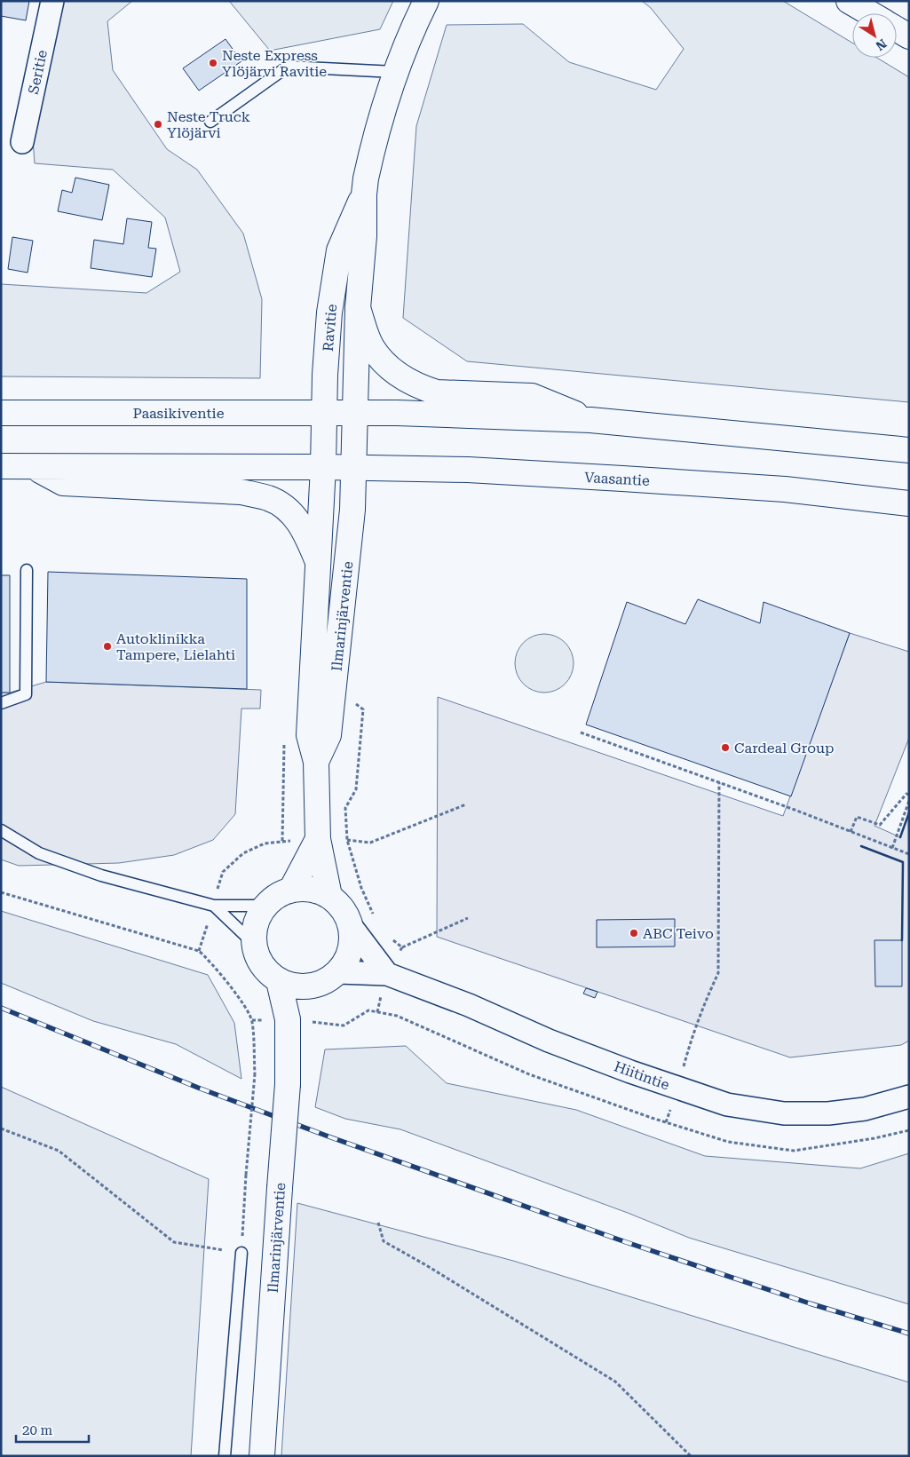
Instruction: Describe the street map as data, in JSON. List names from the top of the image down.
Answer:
{
  "streets": {
    "main road": [
      "Ravitie",
      "Paasikiventie",
      "Vaasantie",
      "Ilmarinjärventie"
    ],
    "street": ["Seritie", "Hiitintie"]
  },
  "crossings": [
    ["Ravitie", "Paasikiventie"],
    ["Ravitie", "Vaasantie"],
    ["Ravitie", "Ilmarinjärventie"],
    ["Vaasantie", "Ilmarinjärventie"],
    ["Ilmarinjärventie", "Hiitintie"]
  ],
  "places": [
    "Neste Express Ylöjärvi Ravitie",
    "Neste Truck Ylöjärvi",
    "Autoklinikka Tampere, Lielahti",
    "Cardeal Group",
    "ABC Teivo"
  ],
  "scale_bar": "20 m",
  "north": "bottom right"
}
